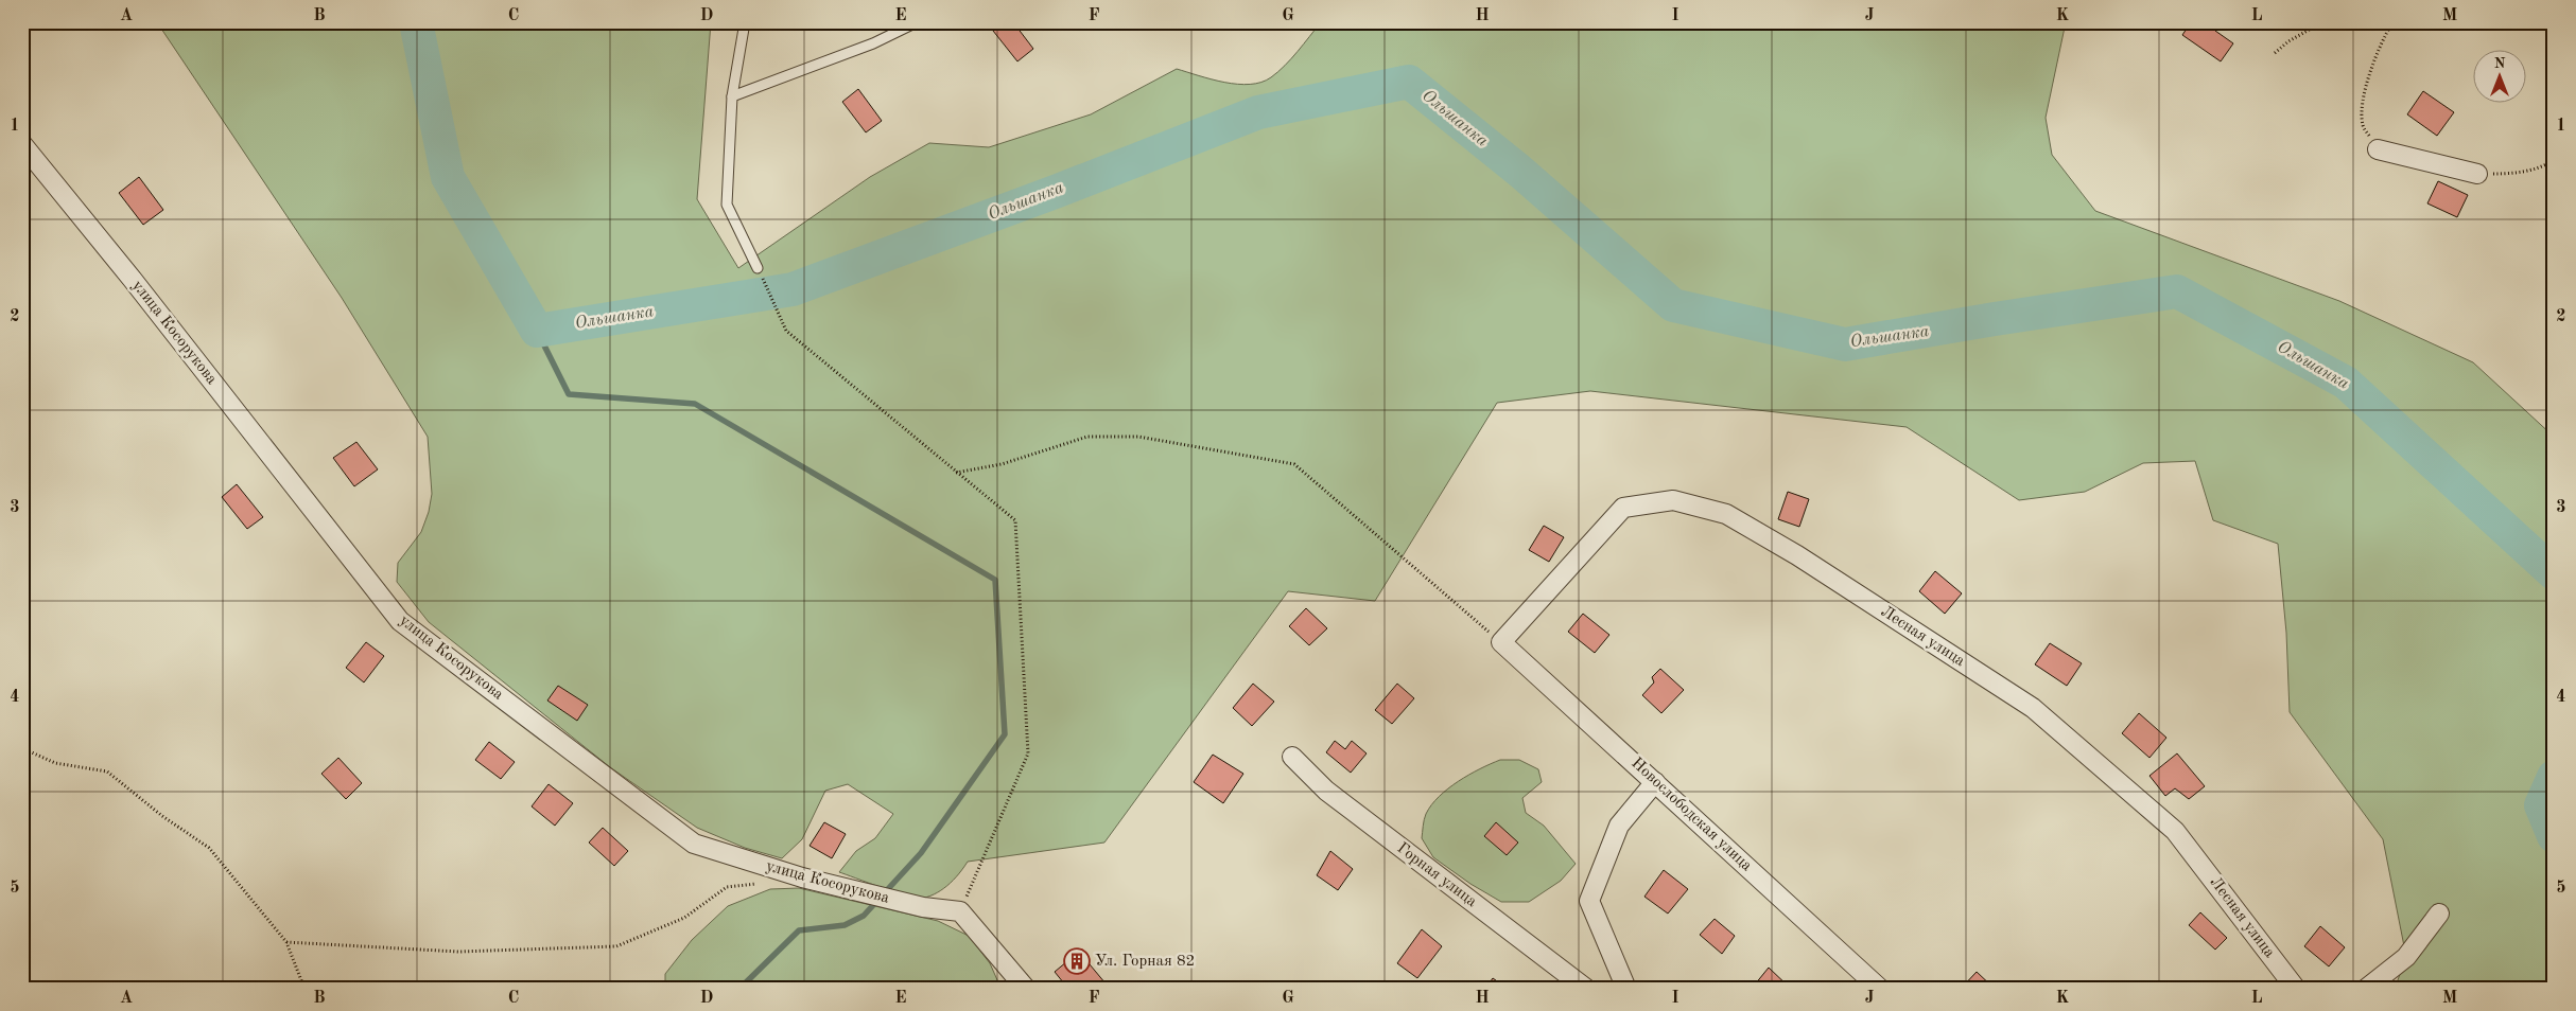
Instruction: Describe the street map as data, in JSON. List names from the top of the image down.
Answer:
{
  "streets": {
    "street": [
      "улица Косорукова",
      "Лесная улица",
      "Новослободская улица",
      "Горная улица"
    ]
  },
  "crossings": [
    ["Лесная улица", "Новослободская улица"]
  ],
  "water": ["Ольшанка"],
  "places": {
    "building": ["Ул. Горная 82"]
  },
  "north": "top",
  "grid": {
    "columns": [
      "A",
      "B",
      "C",
      "D",
      "E",
      "F",
      "G",
      "H",
      "I",
      "J",
      "K",
      "L",
      "M"
    ],
    "rows": [
      "1",
      "2",
      "3",
      "4",
      "5"
    ]
  }
}
